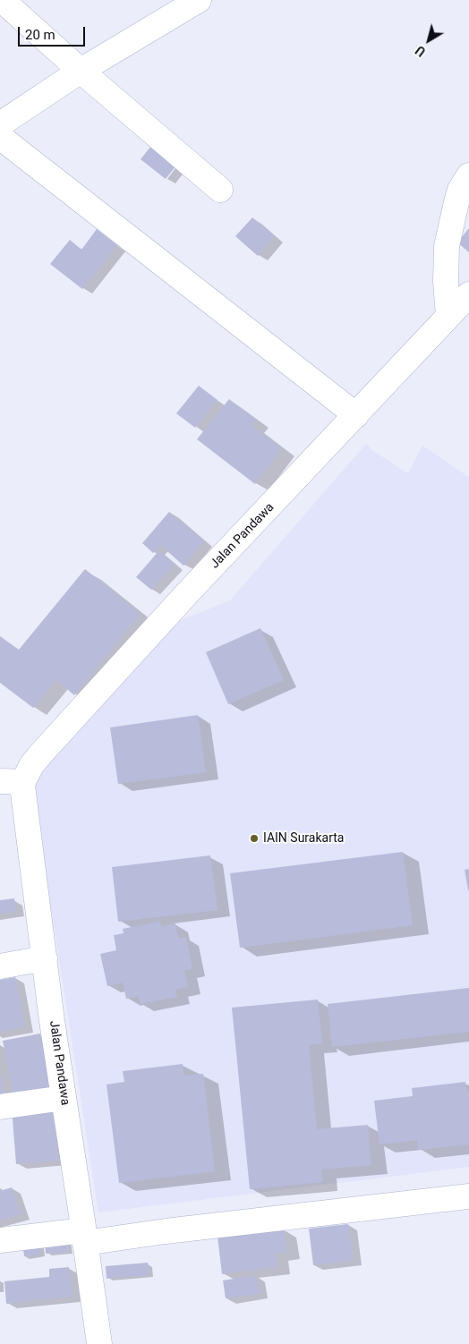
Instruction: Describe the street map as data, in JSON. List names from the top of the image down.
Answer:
{
  "streets": {
    "street": ["Jalan Pandawa"]
  },
  "places": ["IAIN Surakarta"],
  "scale_bar": "20 m",
  "north": "bottom left"
}
